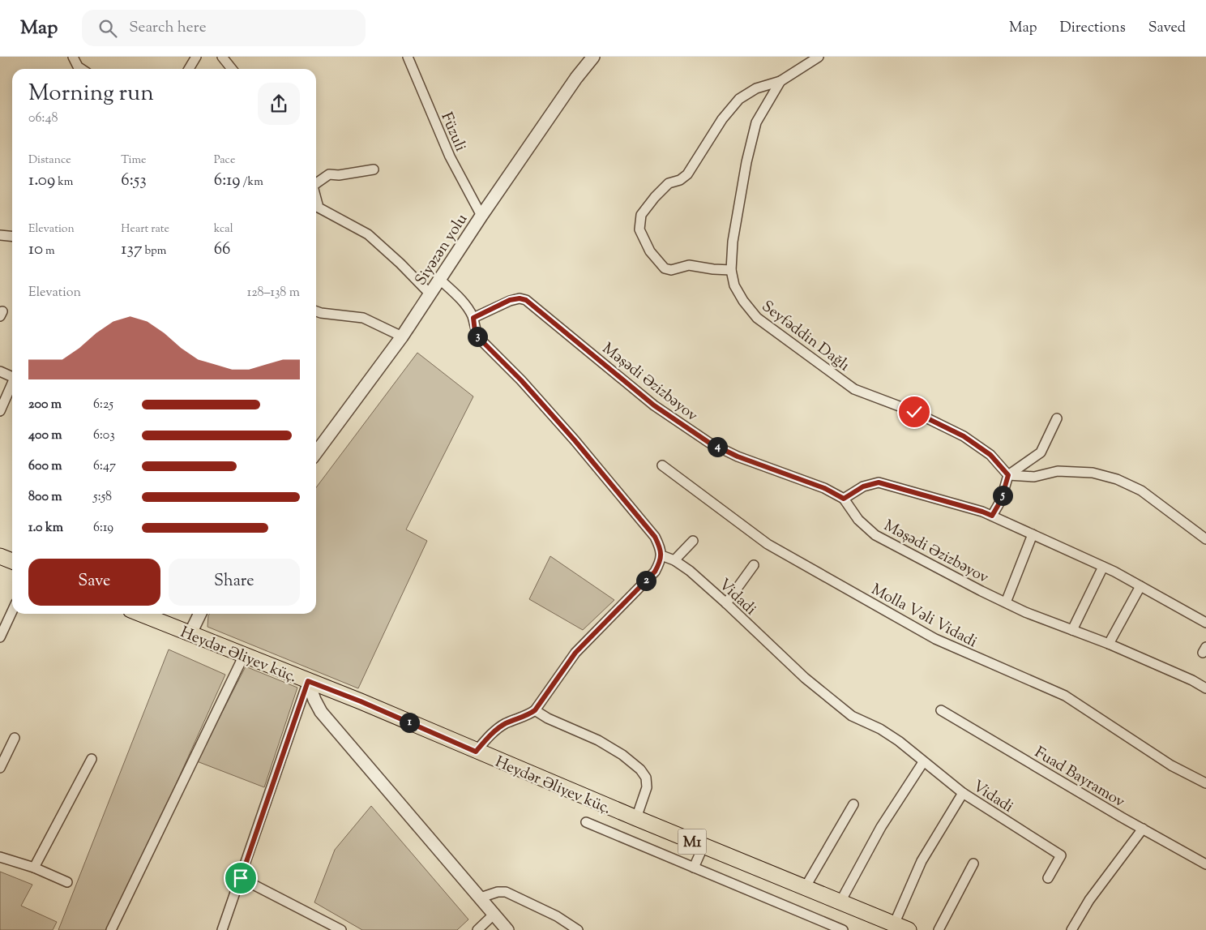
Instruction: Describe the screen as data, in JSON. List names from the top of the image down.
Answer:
{
  "streets": {
    "main road": ["Heydər Əliyev küç.", "M1"],
    "street": [
      "Füzuli",
      "Siyəzən yolu",
      "Seyfəddin Dağlı",
      "Məşədi Əzizbəyov",
      "Vidadi",
      "Molla Vəli Vidadi",
      "Fuad Bayramov"
    ]
  },
  "crossings": [
    ["Füzuli", "Siyəzən yolu"]
  ],
  "page": {
    "header": "Map",
    "search": "Search here",
    "nav": ["Map", "Directions", "Saved"],
    "heading": ["Morning run", "06:48"],
    "stats": [
      ["Distance", "1.09 km"],
      ["Time", "6:53"],
      ["Pace", "6:19 /km"],
      ["Elevation", "10 m"],
      ["Heart rate", "137 bpm"],
      ["kcal", "66"]
    ],
    "chart": ["Elevation", "128–138 m"],
    "pins": [
      "3",
      "4",
      "5",
      "2",
      "1"
    ],
    "list": [
      {
        "name": "200 m",
        "note": "6:25"
      },
      {
        "name": "400 m",
        "note": "6:03"
      },
      {
        "name": "600 m",
        "note": "6:47"
      },
      {
        "name": "800 m",
        "note": "5:58"
      },
      {
        "name": "1.0 km",
        "note": "6:19"
      }
    ],
    "buttons": ["Save", "Share"]
  }
}
